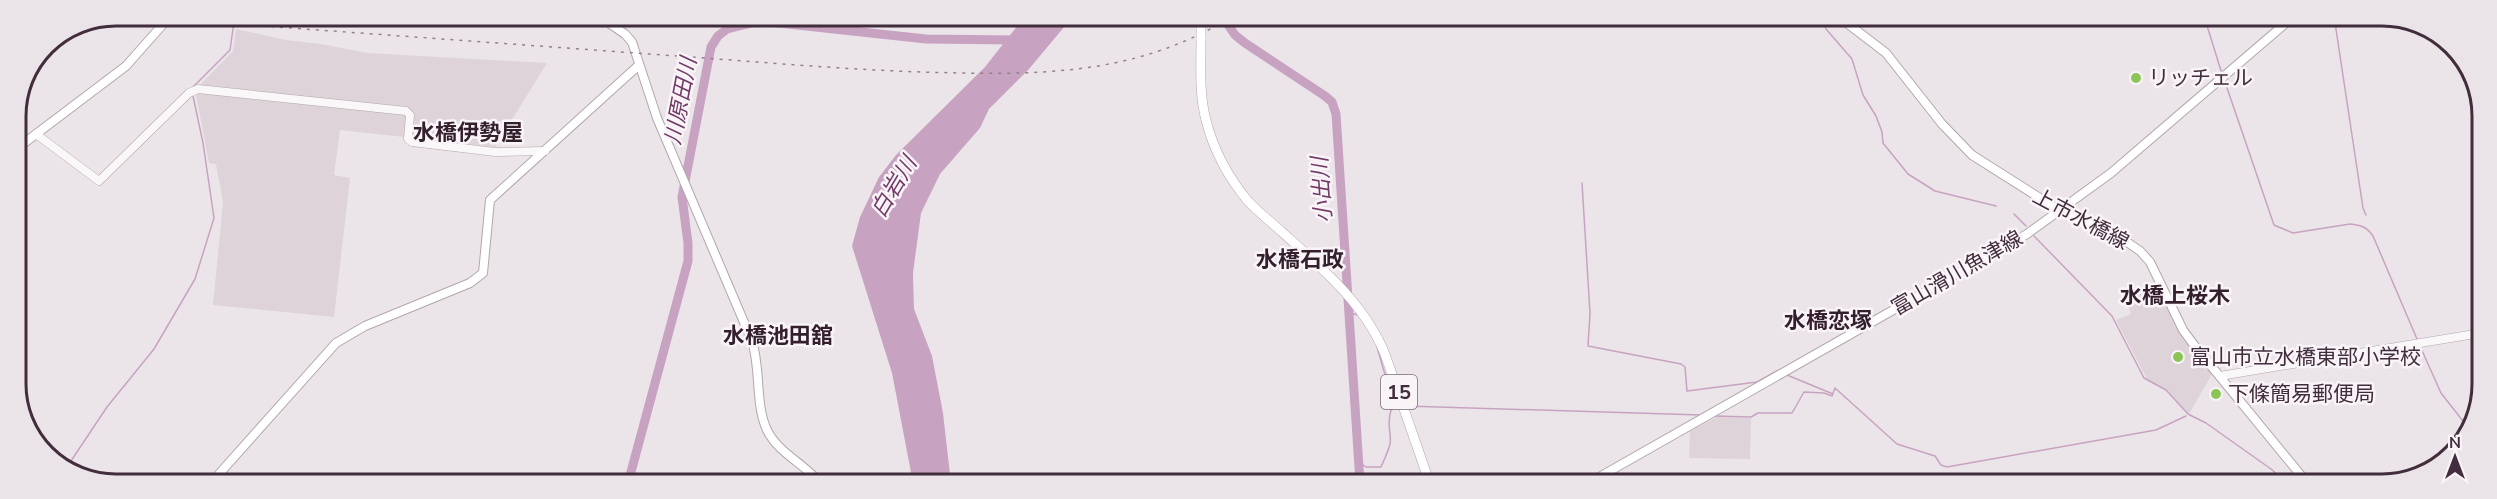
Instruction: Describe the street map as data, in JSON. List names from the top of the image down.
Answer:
{
  "streets": {
    "main road": ["上市水橋線", "富山滑川魚津線", "15"]
  },
  "crossings": [
    ["上市水橋線", "富山滑川魚津線"]
  ],
  "districts": [
    "水橋伊勢屋",
    "水橋石政",
    "水橋上桜木",
    "水橋恋塚",
    "水橋池田舘"
  ],
  "water": ["川原田川", "白岩川", "小出川"],
  "places": ["リッチェル", "富山市立水橋東部小学校", "下條簡易郵便局"],
  "north": "top"
}
